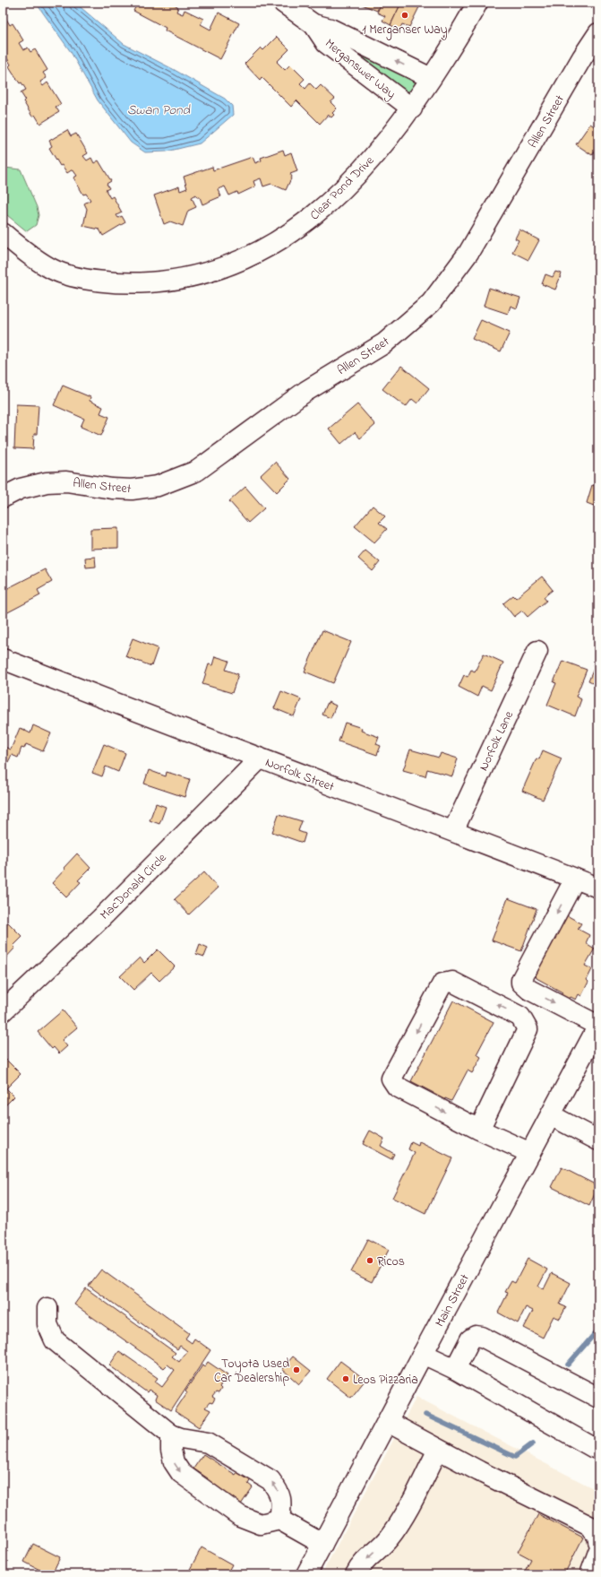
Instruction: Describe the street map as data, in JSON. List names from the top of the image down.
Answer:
{
  "streets": {
    "street": [
      "Merganswer Way",
      "Allen Street",
      "Clear Pond Drive",
      "Norfolk Lane",
      "Norfolk Street",
      "MacDonald Circle",
      "Main Street"
    ]
  },
  "crossings": [
    ["Merganswer Way", "Clear Pond Drive"],
    ["Norfolk Lane", "Norfolk Street"],
    ["Norfolk Street", "MacDonald Circle"]
  ],
  "water": ["Swan Pond"],
  "places": [
    "1 Merganser Way",
    "Ricos",
    "Toyota Used Car Dealership",
    "Leos Pizzaria"
  ]
}
